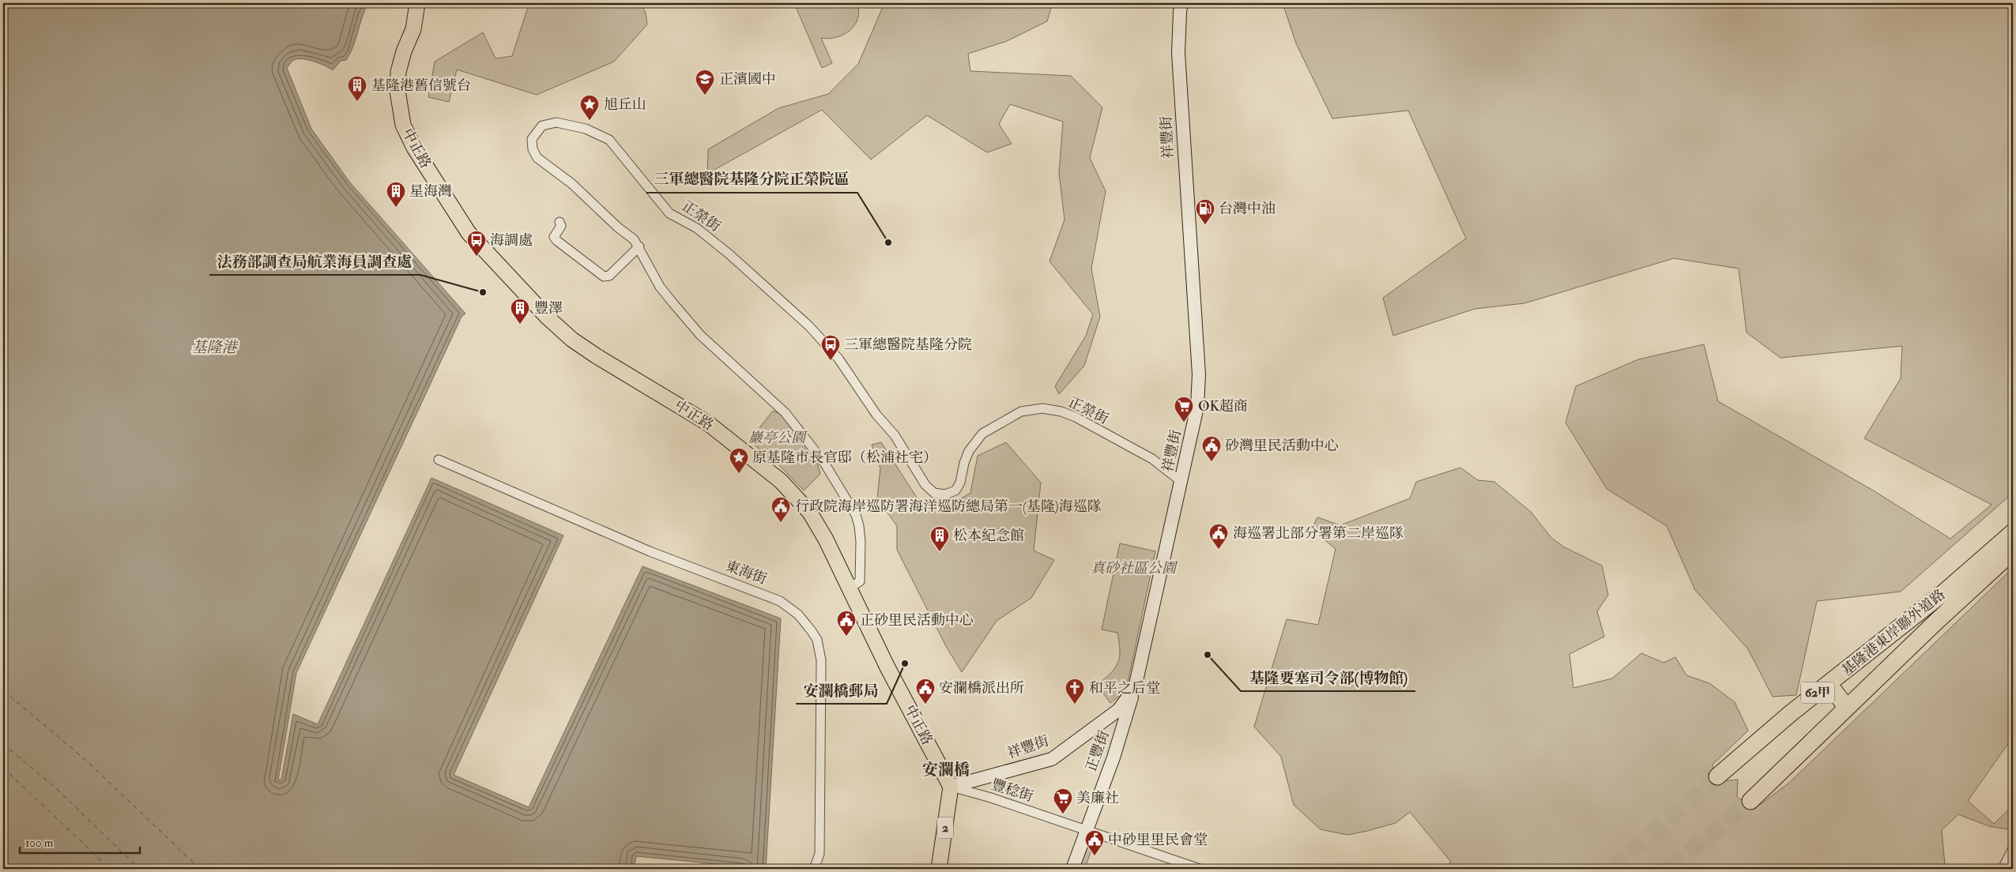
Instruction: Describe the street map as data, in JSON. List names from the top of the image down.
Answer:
{
  "streets": {
    "highway": ["基隆港東岸聯外道路", "62甲"],
    "main road": ["中正路", "2"],
    "street": [
      "祥豐街",
      "正榮街",
      "東海街",
      "正豐街",
      "豐稔街"
    ]
  },
  "crossings": [
    ["祥豐街", "中正路"],
    ["祥豐街", "正榮街"],
    ["祥豐街", "正豐街"],
    ["祥豐街", "豐稔街"],
    ["祥豐街", "2"],
    ["中正路", "正榮街"],
    ["中正路", "豐稔街"],
    ["中正路", "2"],
    ["正豐街", "豐稔街"],
    ["豐稔街", "2"]
  ],
  "districts": ["安瀾橋"],
  "water": ["基隆港"],
  "parks": ["巖亭公園", "真砂社區公園"],
  "places": {
    "school or university": ["正濱國中"],
    "building": [
      "基隆港舊信號台",
      "星海灣",
      "豐澤",
      "松本紀念館"
    ],
    "place": ["旭丘山", "原基隆市長官邸（松浦社宅）"],
    "fuel station": ["台灣中油"],
    "other": [
      "三軍總醫院基隆分院正榮院區",
      "法務部調查局航業海員調查處",
      "基隆要塞司令部(博物館)",
      "安瀾橋郵局"
    ],
    "bus stop": ["海調處", "三軍總醫院基隆分院"],
    "supermarket": ["OK超商", "美廉社"],
    "public building": [
      "砂灣里民活動中心",
      "行政院海岸巡防署海洋巡防總局第一(基隆)海巡隊",
      "海巡署北部分署第二岸巡隊",
      "正砂里民活動中心",
      "安瀾橋派出所",
      "中砂里里民會堂"
    ],
    "church": ["和平之后堂"]
  },
  "scale_bar": "100 m"
}
